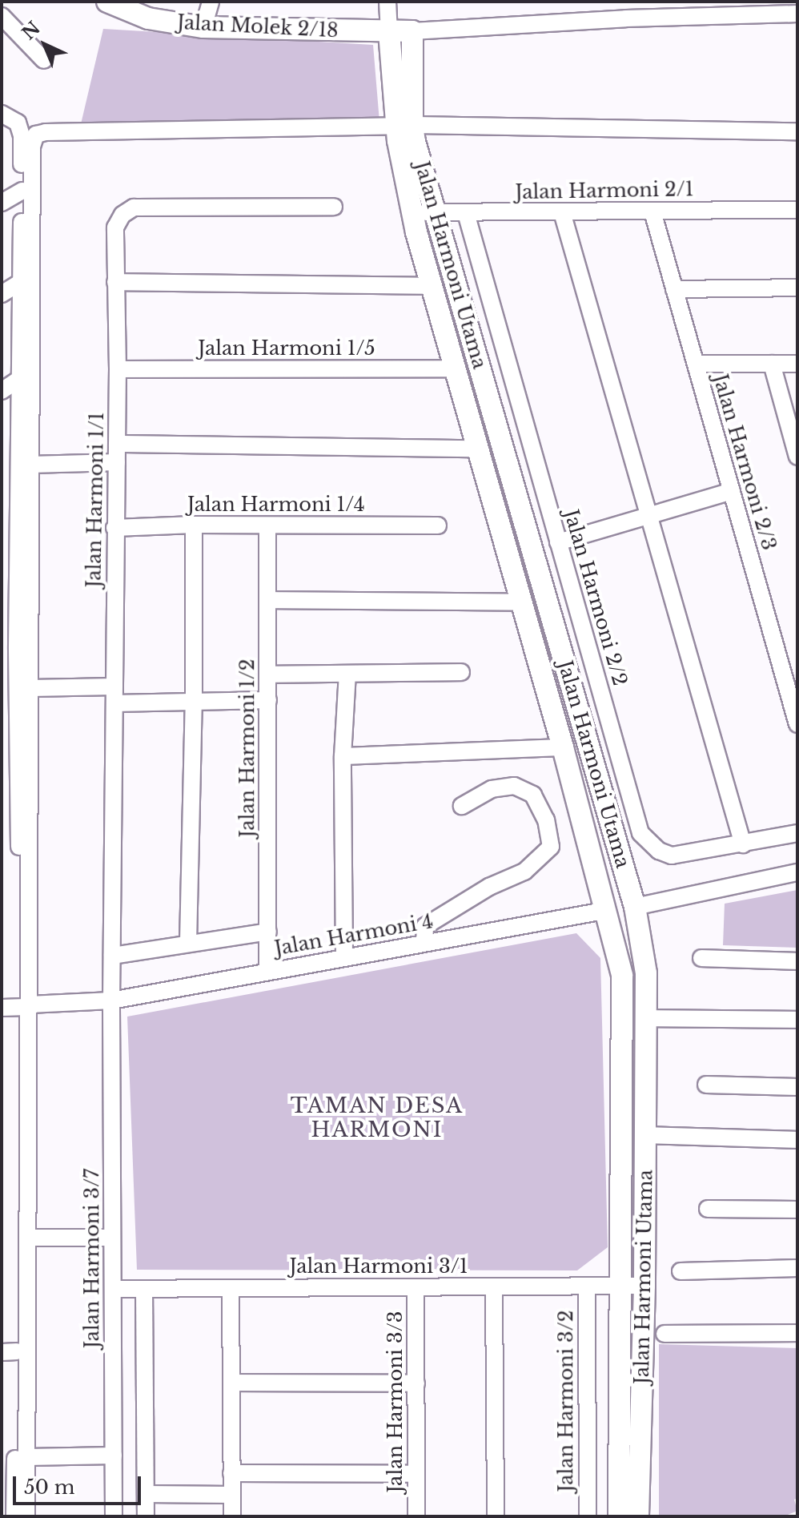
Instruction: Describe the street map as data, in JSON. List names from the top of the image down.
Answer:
{
  "streets": {
    "main road": ["Jalan Molek 2/18", "Jalan Harmoni Utama"],
    "street": [
      "Jalan Harmoni 2/1",
      "Jalan Harmoni 1/5",
      "Jalan Harmoni 2/3",
      "Jalan Harmoni 1/1",
      "Jalan Harmoni 1/4",
      "Jalan Harmoni 2/2",
      "Jalan Harmoni 1/2",
      "Jalan Harmoni 4",
      "Jalan Harmoni 3/7",
      "Jalan Harmoni 3/1",
      "Jalan Harmoni 3/2",
      "Jalan Harmoni 3/3"
    ]
  },
  "crossings": [
    ["Jalan Molek 2/18", "Jalan Harmoni Utama"],
    ["Jalan Harmoni 2/1", "Jalan Harmoni Utama"],
    ["Jalan Harmoni 2/1", "Jalan Harmoni 2/3"],
    ["Jalan Harmoni 2/1", "Jalan Harmoni 2/2"],
    ["Jalan Harmoni Utama", "Jalan Harmoni 1/5"],
    ["Jalan Harmoni Utama", "Jalan Harmoni 4"],
    ["Jalan Harmoni Utama", "Jalan Harmoni 3/1"],
    ["Jalan Harmoni 1/5", "Jalan Harmoni 1/1"],
    ["Jalan Harmoni 1/1", "Jalan Harmoni 1/4"],
    ["Jalan Harmoni 1/1", "Jalan Harmoni 4"],
    ["Jalan Harmoni 1/1", "Jalan Harmoni 3/7"],
    ["Jalan Harmoni 1/4", "Jalan Harmoni 1/2"],
    ["Jalan Harmoni 1/2", "Jalan Harmoni 4"],
    ["Jalan Harmoni 4", "Jalan Harmoni 3/7"],
    ["Jalan Harmoni 3/7", "Jalan Harmoni 3/1"],
    ["Jalan Harmoni 3/1", "Jalan Harmoni 3/2"],
    ["Jalan Harmoni 3/1", "Jalan Harmoni 3/3"]
  ],
  "districts": ["TAMAN DESA HARMONI"],
  "scale_bar": "50 m",
  "north": "top left"
}
